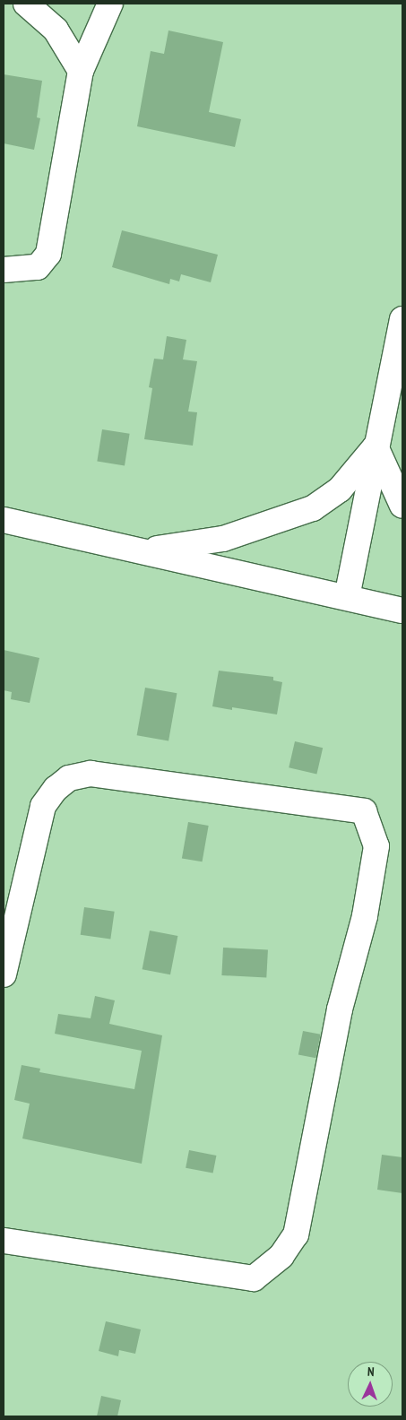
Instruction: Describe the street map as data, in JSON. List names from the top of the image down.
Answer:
{
  "north": "top"
}
